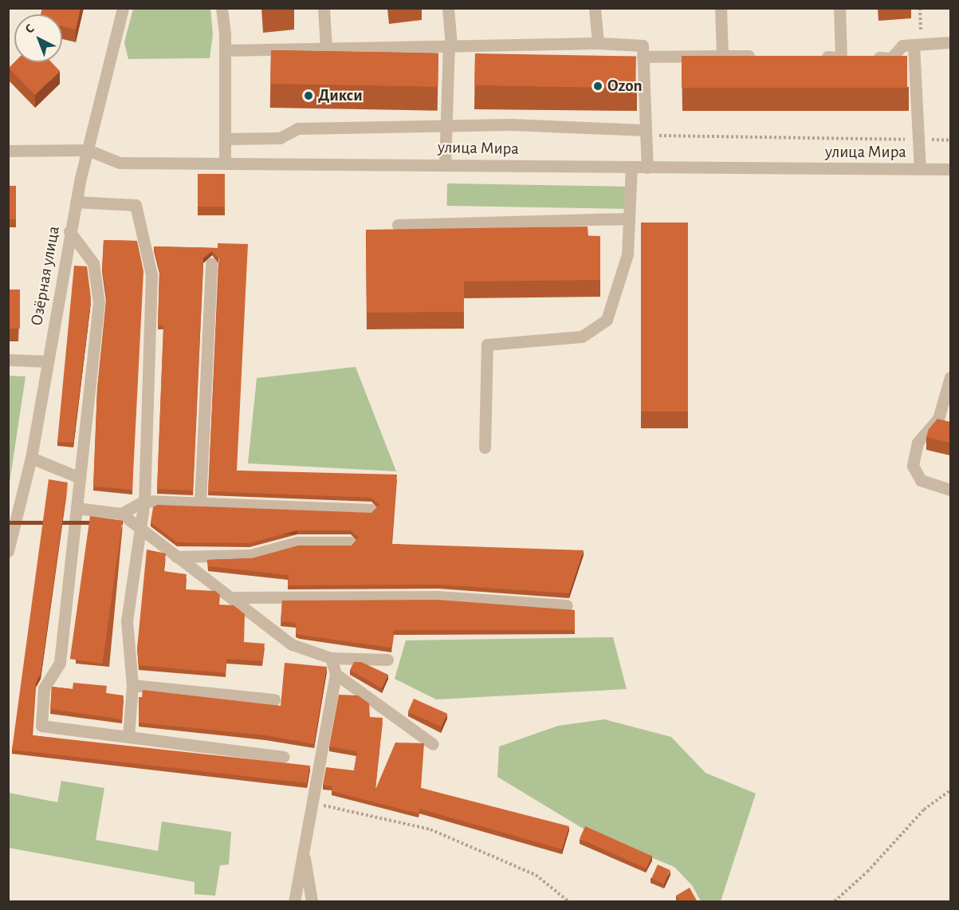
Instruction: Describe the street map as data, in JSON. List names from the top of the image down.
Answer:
{
  "streets": {
    "street": ["улица Мира", "Озёрная улица"]
  },
  "crossings": [
    ["улица Мира", "Озёрная улица"]
  ],
  "places": ["Ozon", "Дикси"],
  "north": "top left"
}
